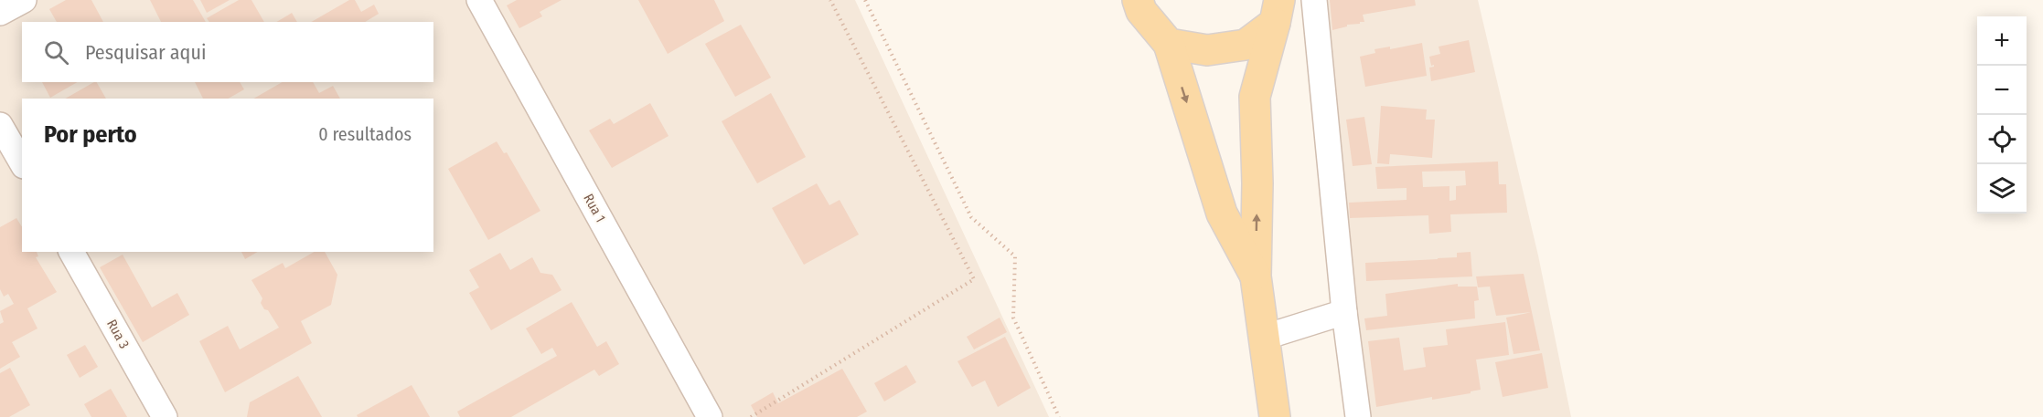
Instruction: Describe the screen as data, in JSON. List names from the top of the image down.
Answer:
{
  "streets": {
    "street": ["Rua 1", "Rua 3"]
  },
  "page": {
    "map_buttons": ["+", "−"],
    "search": "Pesquisar aqui",
    "heading": ["Por perto", "0 resultados"]
  }
}
